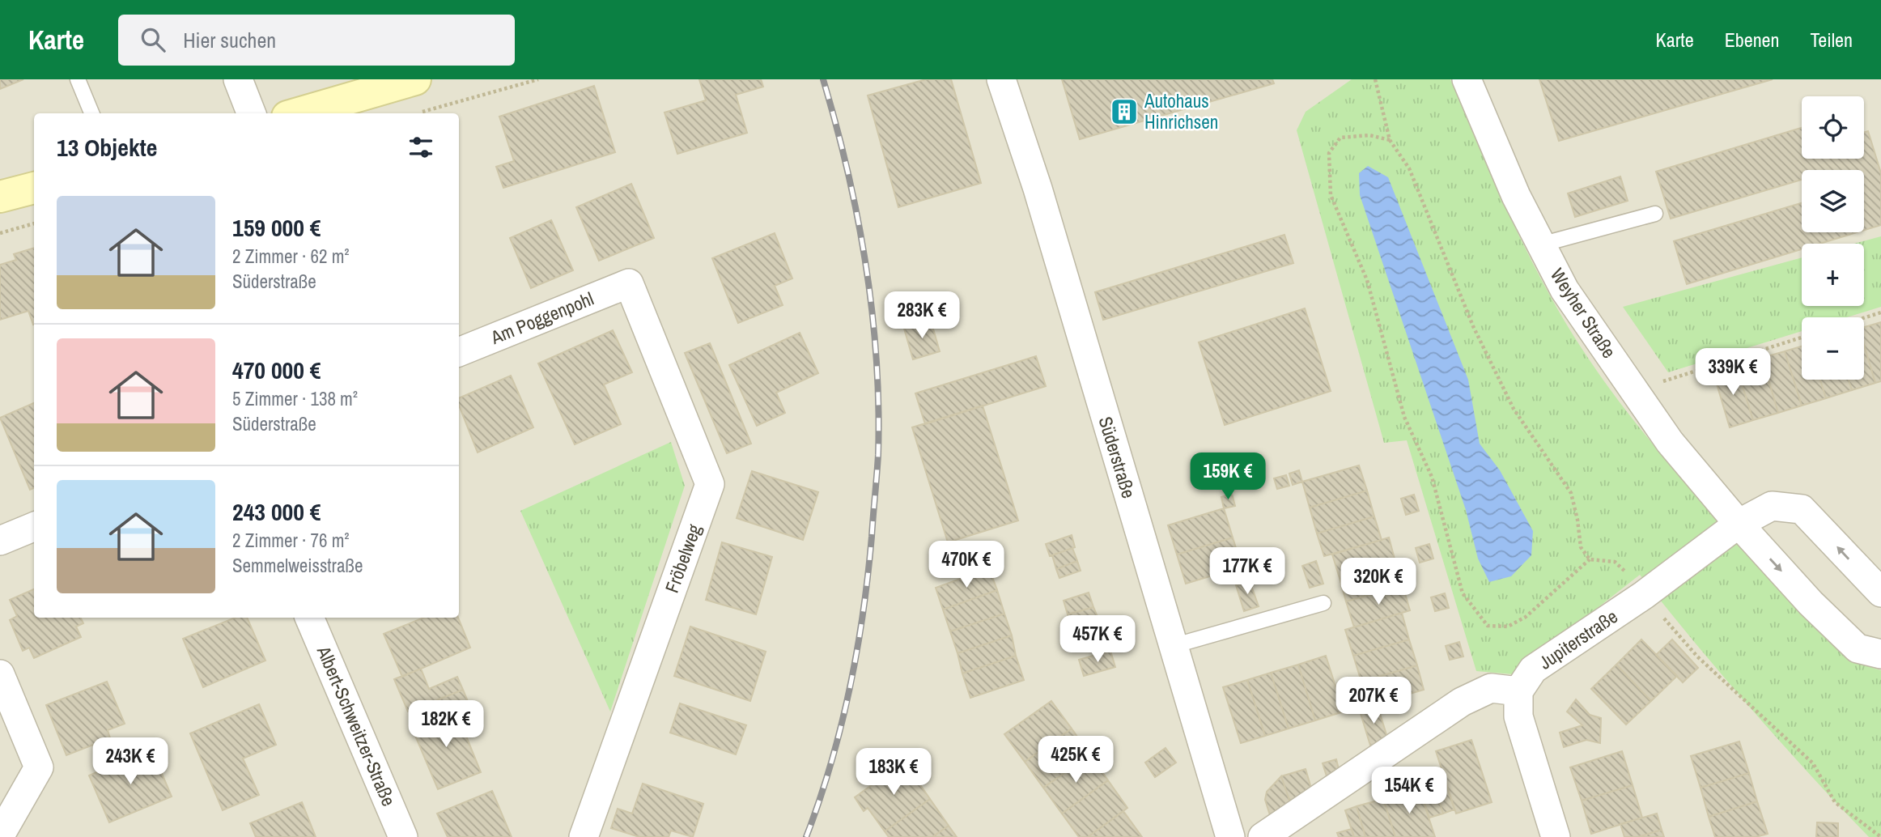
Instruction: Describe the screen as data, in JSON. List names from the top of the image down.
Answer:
{
  "streets": {
    "street": [
      "Weyher Straße",
      "Am Poggenpohl",
      "Süderstraße",
      "Fröbelweg",
      "Jupiterstraße",
      "Albert-Schweitzer-Straße"
    ]
  },
  "crossings": [
    ["Weyher Straße", "Jupiterstraße"],
    ["Am Poggenpohl", "Fröbelweg"]
  ],
  "places": {
    "building": ["Autohaus Hinrichsen"]
  },
  "page": {
    "header": "Karte",
    "search": "Hier suchen",
    "nav": ["Karte", "Ebenen", "Teilen"],
    "map_buttons": ["+", "−"],
    "heading": "13 Objekte",
    "list": [
      {
        "name": "159 000 €",
        "note": "2 Zimmer · 62 m² · Süderstraße"
      },
      {
        "name": "470 000 €",
        "note": "5 Zimmer · 138 m² · Süderstraße"
      },
      {
        "name": "243 000 €",
        "note": "2 Zimmer · 76 m² · Semmelweisstraße"
      }
    ],
    "price": [
      "283K €",
      "339K €",
      "159K €",
      "470K €",
      "177K €",
      "320K €",
      "457K €",
      "207K €",
      "182K €",
      "425K €",
      "243K €",
      "183K €",
      "154K €"
    ]
  }
}
